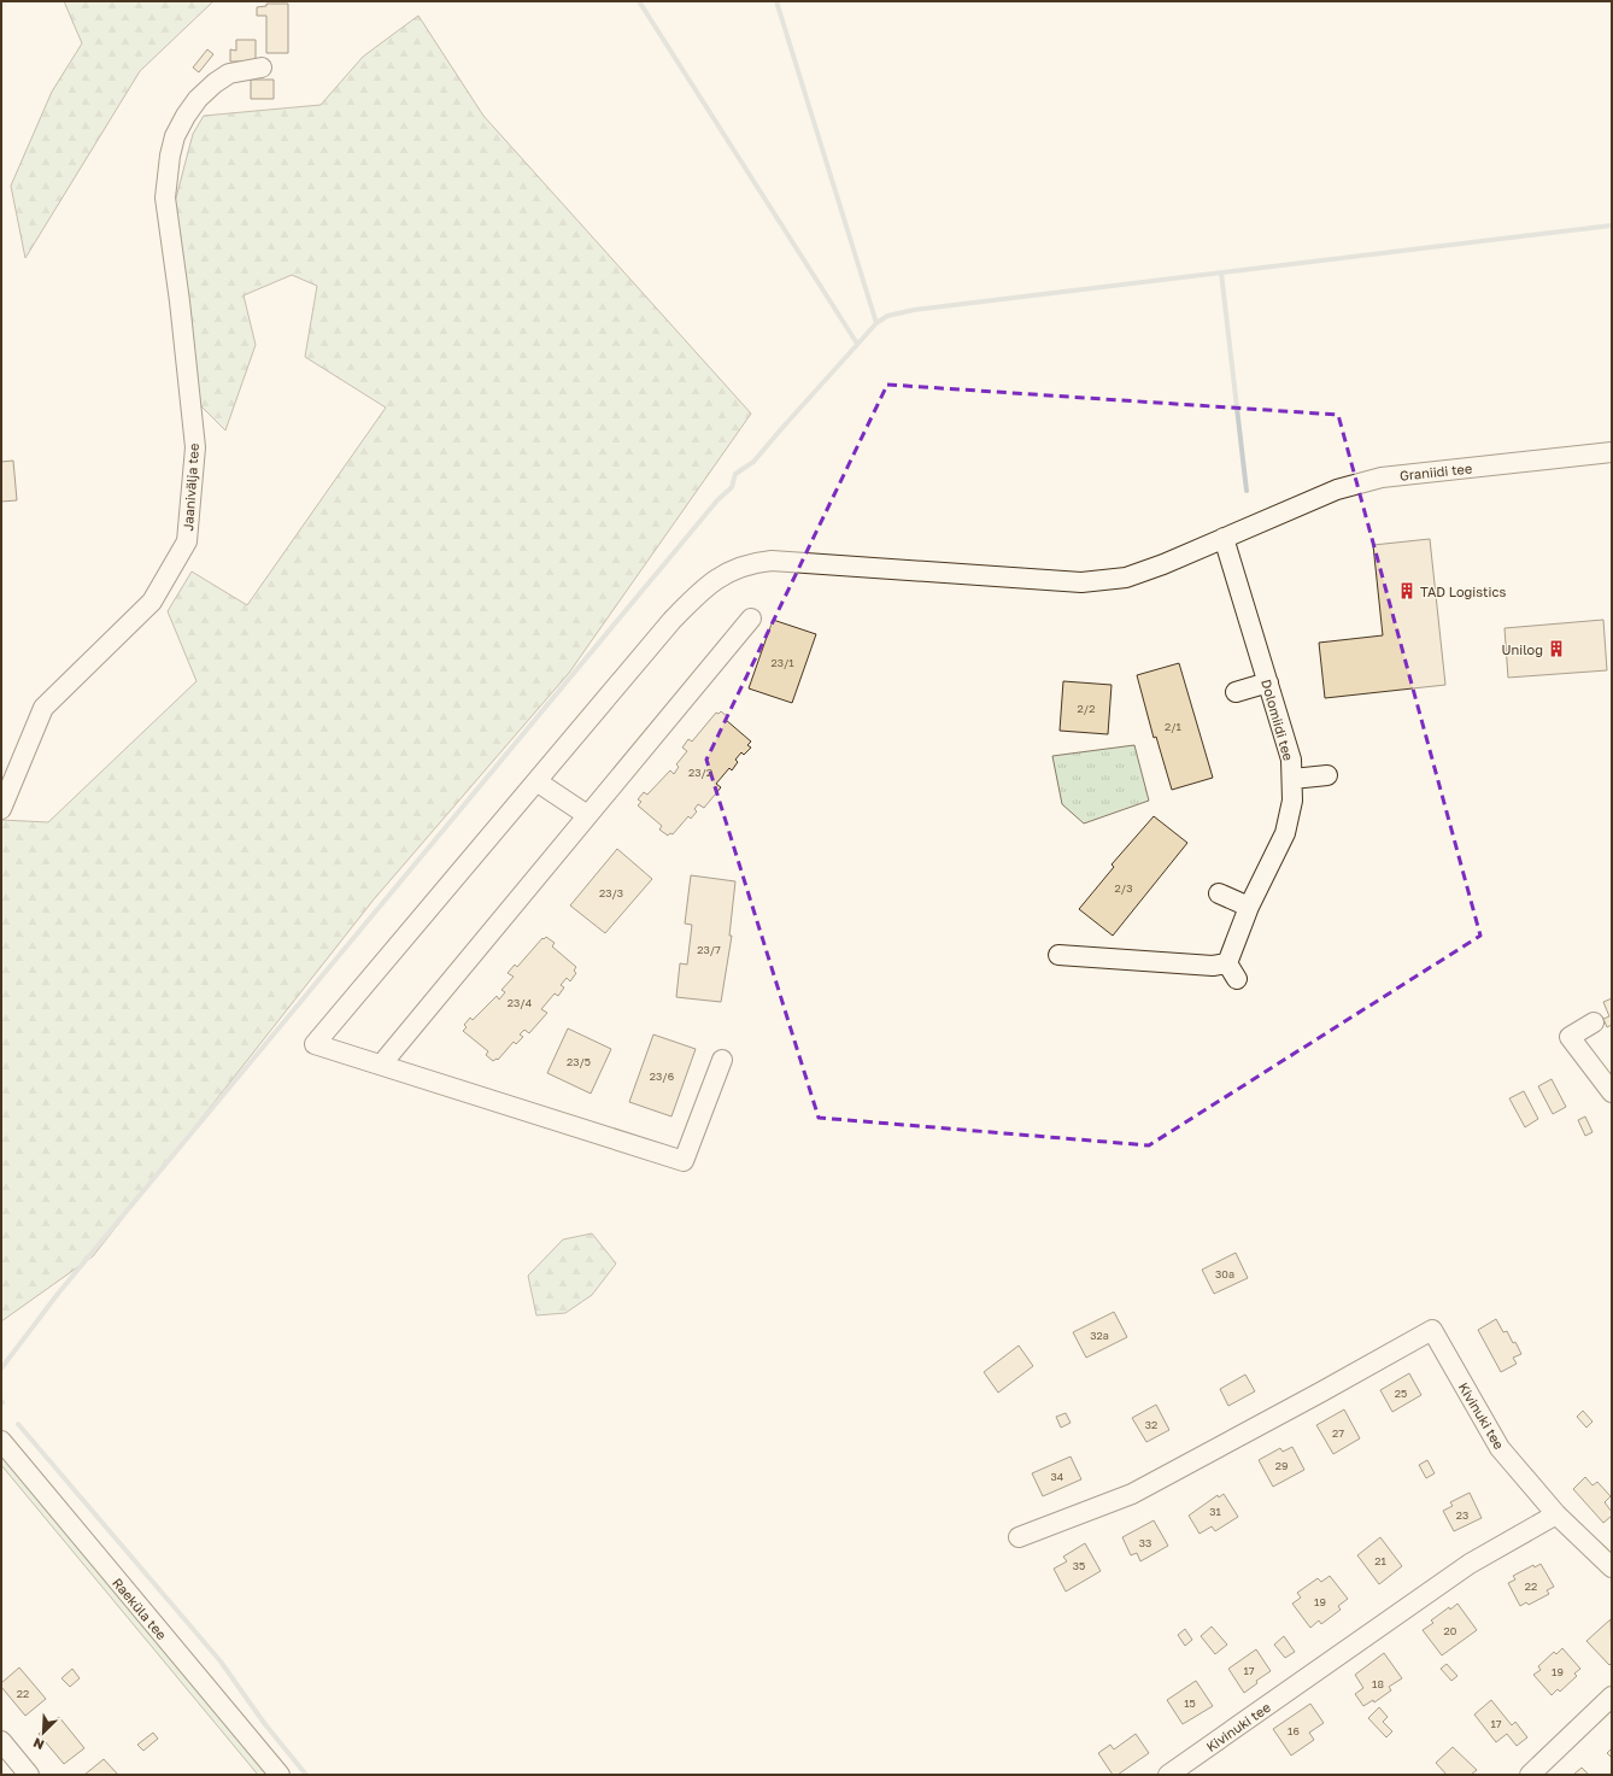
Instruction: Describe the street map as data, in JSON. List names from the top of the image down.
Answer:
{
  "streets": {
    "street": [
      "Graniidi tee",
      "Jaanivälja tee",
      "Dolomiidi tee",
      "Kivinuki tee",
      "Raeküla tee"
    ]
  },
  "crossings": [
    ["Graniidi tee", "Dolomiidi tee"]
  ],
  "places": {
    "building": ["TAD Logistics", "Unilog"]
  },
  "house_numbers": [
    "23/1",
    "2/2",
    "2/1",
    "23/2",
    "2/3",
    "23/3",
    "23/7",
    "23/4",
    "23/5",
    "23/6",
    "30a",
    "32a",
    "25",
    "32",
    "27",
    "29",
    "34",
    "31",
    "23",
    "33",
    "21",
    "35",
    "22",
    "19",
    "20",
    "17",
    "19",
    "18",
    "22",
    "15",
    "17",
    "16"
  ],
  "north": "bottom left"
}
